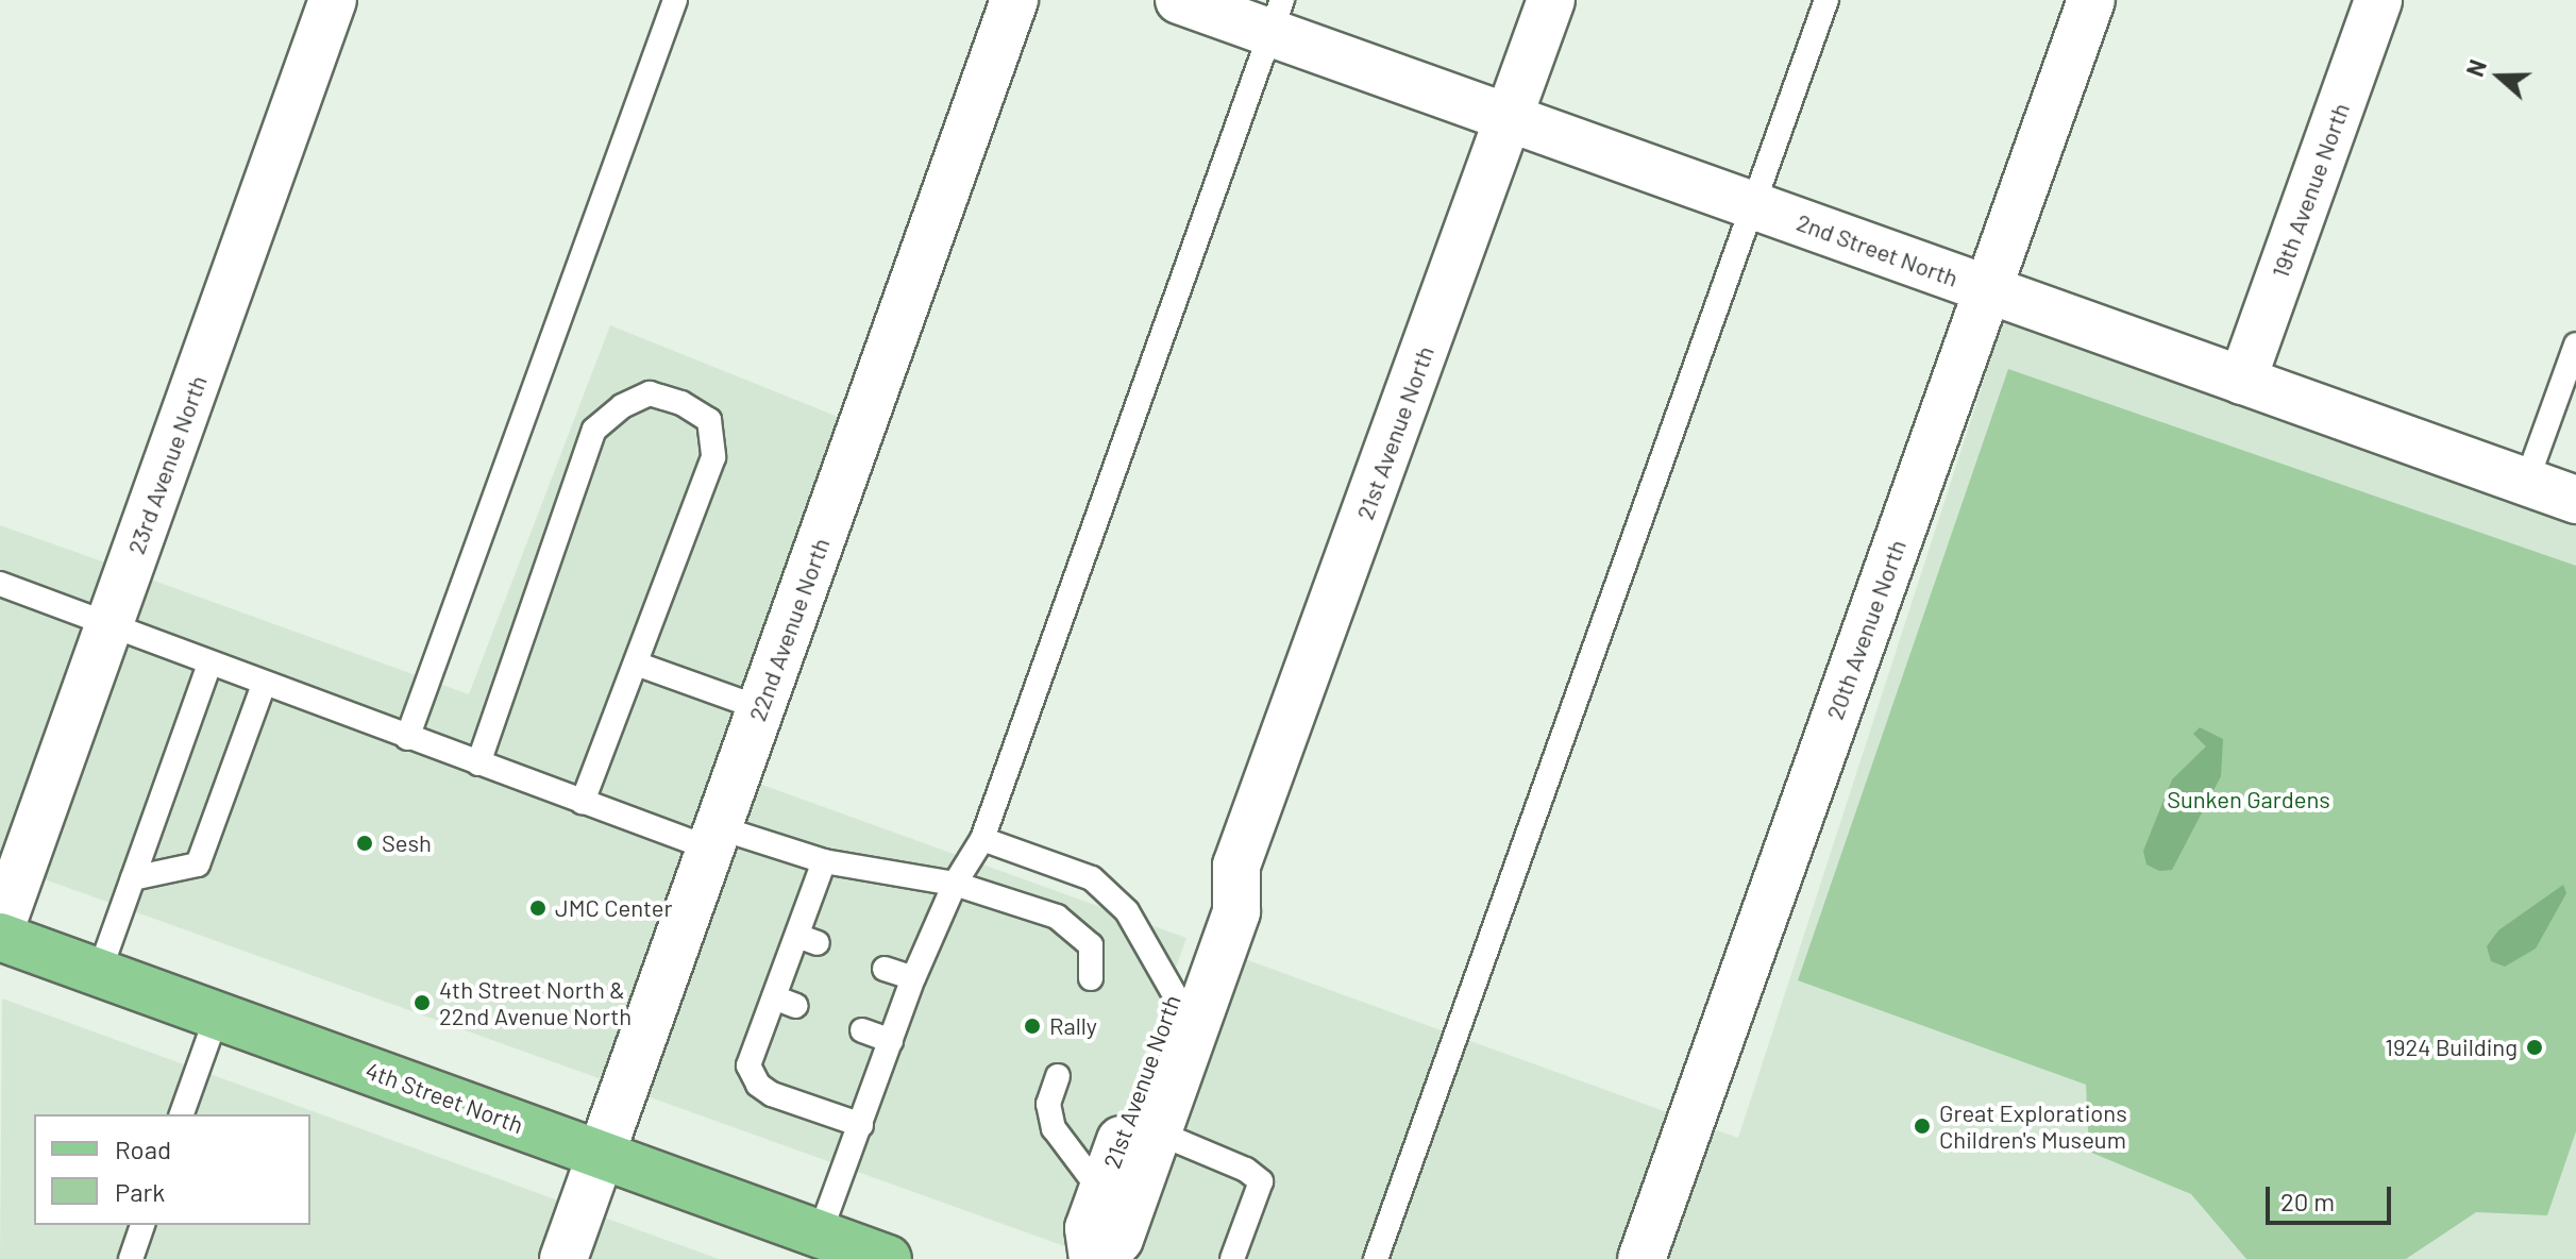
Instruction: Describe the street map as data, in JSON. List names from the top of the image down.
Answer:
{
  "streets": {
    "main road": ["4th Street North"],
    "street": [
      "19th Avenue North",
      "2nd Street North",
      "21st Avenue North",
      "23rd Avenue North",
      "22nd Avenue North",
      "20th Avenue North"
    ]
  },
  "crossings": [
    ["19th Avenue North", "2nd Street North"],
    ["2nd Street North", "21st Avenue North"],
    ["2nd Street North", "20th Avenue North"],
    ["22nd Avenue North", "4th Street North"]
  ],
  "parks": ["Sunken Gardens"],
  "places": [
    "Sesh",
    "JMC Center",
    "4th Street North & 22nd Avenue North",
    "Rally",
    "1924 Building",
    "Great Explorations Children's Museum"
  ],
  "legend": ["Road", "Park"],
  "scale_bar": "20 m",
  "north": "left"
}
